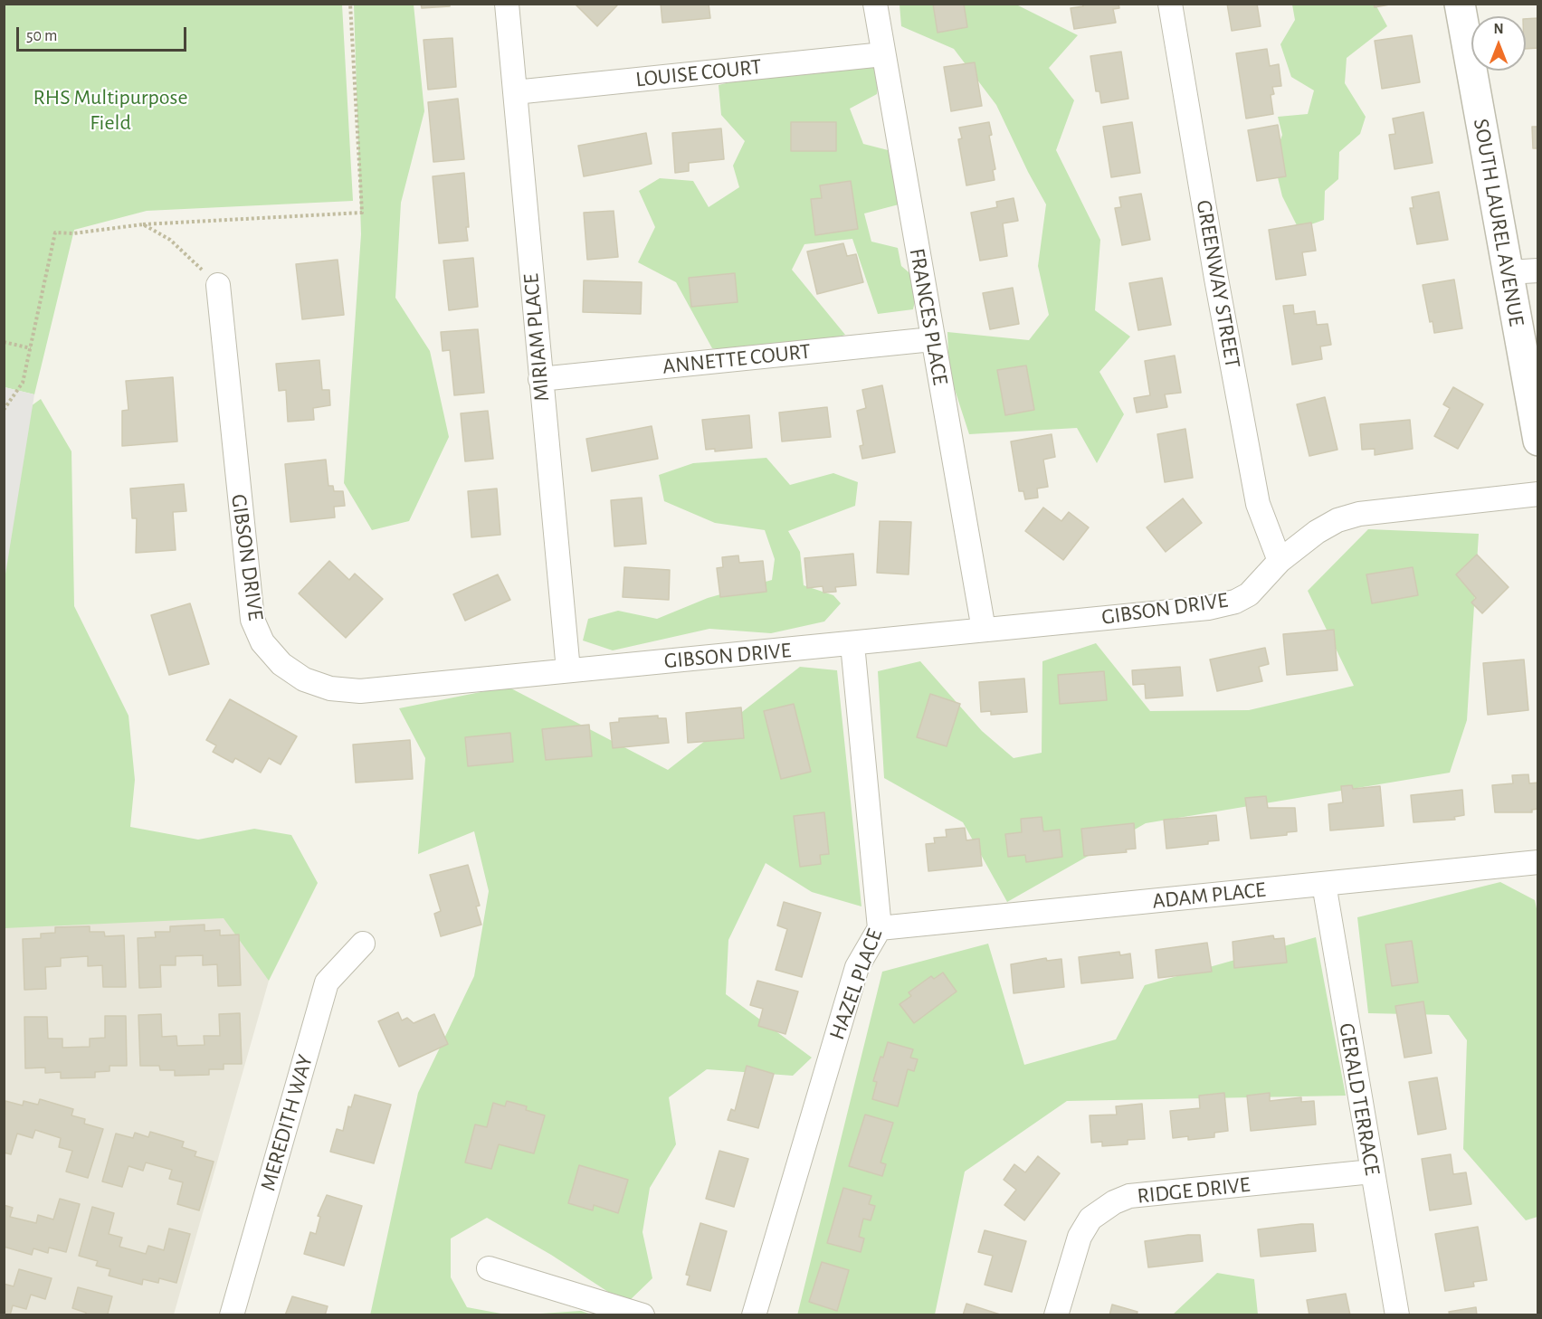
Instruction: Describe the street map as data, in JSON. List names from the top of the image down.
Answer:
{
  "streets": {
    "street": [
      "LOUISE COURT",
      "SOUTH LAUREL AVENUE",
      "GREENWAY STREET",
      "FRANCES PLACE",
      "MIRIAM PLACE",
      "ANNETTE COURT",
      "GIBSON DRIVE",
      "ADAM PLACE",
      "HAZEL PLACE",
      "GERALD TERRACE",
      "MEREDITH WAY",
      "RIDGE DRIVE"
    ]
  },
  "crossings": [
    ["LOUISE COURT", "FRANCES PLACE"],
    ["LOUISE COURT", "MIRIAM PLACE"],
    ["GREENWAY STREET", "GIBSON DRIVE"],
    ["FRANCES PLACE", "ANNETTE COURT"],
    ["FRANCES PLACE", "GIBSON DRIVE"],
    ["MIRIAM PLACE", "ANNETTE COURT"],
    ["MIRIAM PLACE", "GIBSON DRIVE"],
    ["GIBSON DRIVE", "HAZEL PLACE"],
    ["ADAM PLACE", "HAZEL PLACE"],
    ["ADAM PLACE", "GERALD TERRACE"],
    ["GERALD TERRACE", "RIDGE DRIVE"]
  ],
  "parks": ["RHS Multipurpose Field"],
  "scale_bar": "50 m",
  "north": "top"
}
